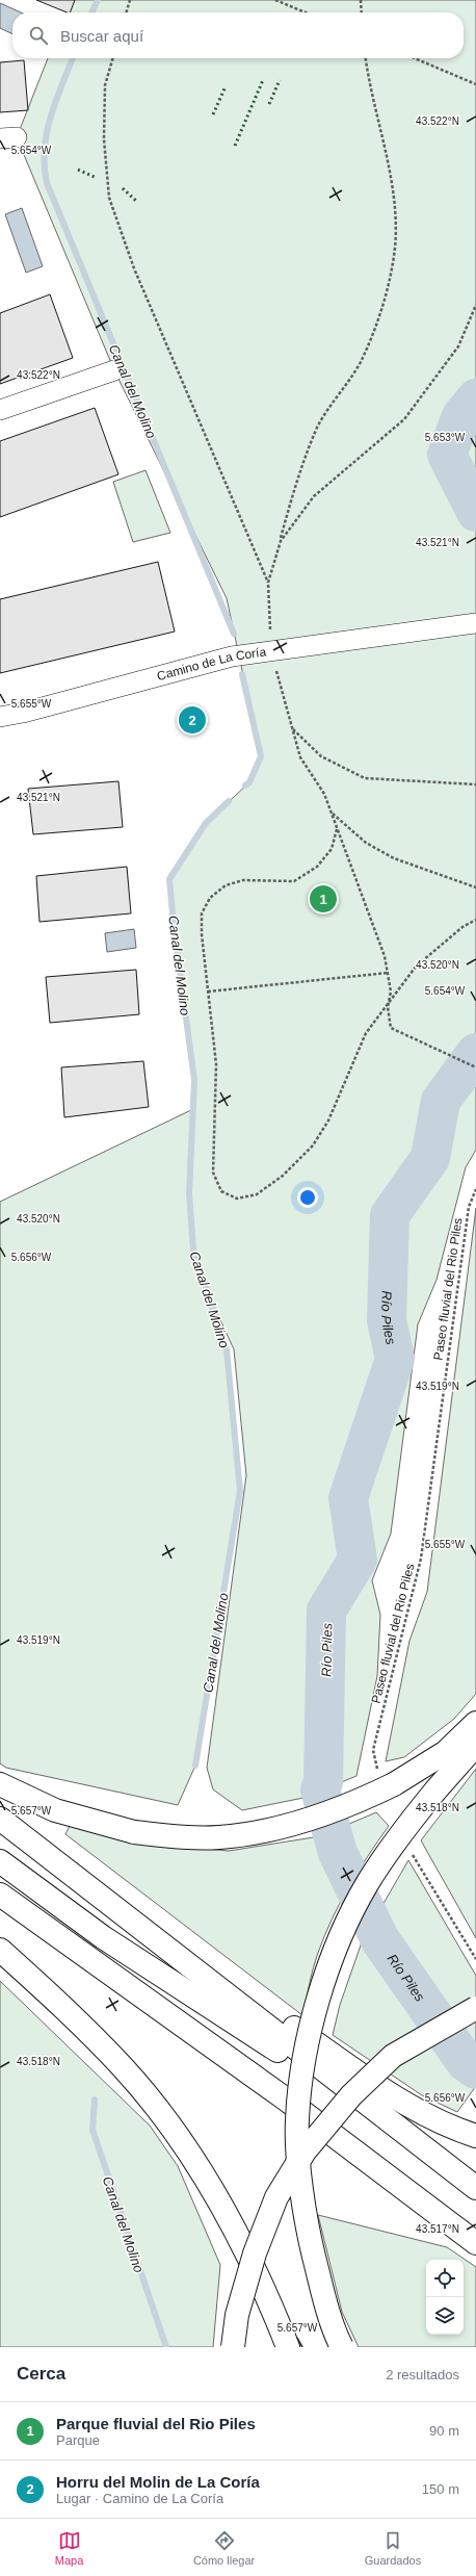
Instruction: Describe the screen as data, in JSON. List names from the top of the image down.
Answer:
{
  "streets": {
    "street": ["Camino de La Coría"],
    "path": ["Paseo fluvial del Rio Piles"]
  },
  "water": ["Canal del Molino", "Río Piles"],
  "page": {
    "search": "Buscar aquí",
    "pins": ["2", "1"],
    "heading": ["Cerca", "2 resultados"],
    "list": [
      {
        "mark": "1",
        "name": "Parque fluvial del Rio Piles",
        "note": "Parque",
        "value": "90 m"
      },
      {
        "mark": "2",
        "name": "Horru del Molin de La Coría",
        "note": "Lugar · Camino de La Coría",
        "value": "150 m"
      }
    ],
    "nav": ["Mapa", "Cómo llegar", "Guardados"]
  },
  "coordinates": [
    "43.522°N",
    "5.654°W",
    "5.653°W",
    "43.521°N",
    "5.655°W",
    "43.520°N",
    "5.656°W",
    "43.519°N",
    "43.518°N",
    "5.657°W",
    "43.517°N"
  ]
}
